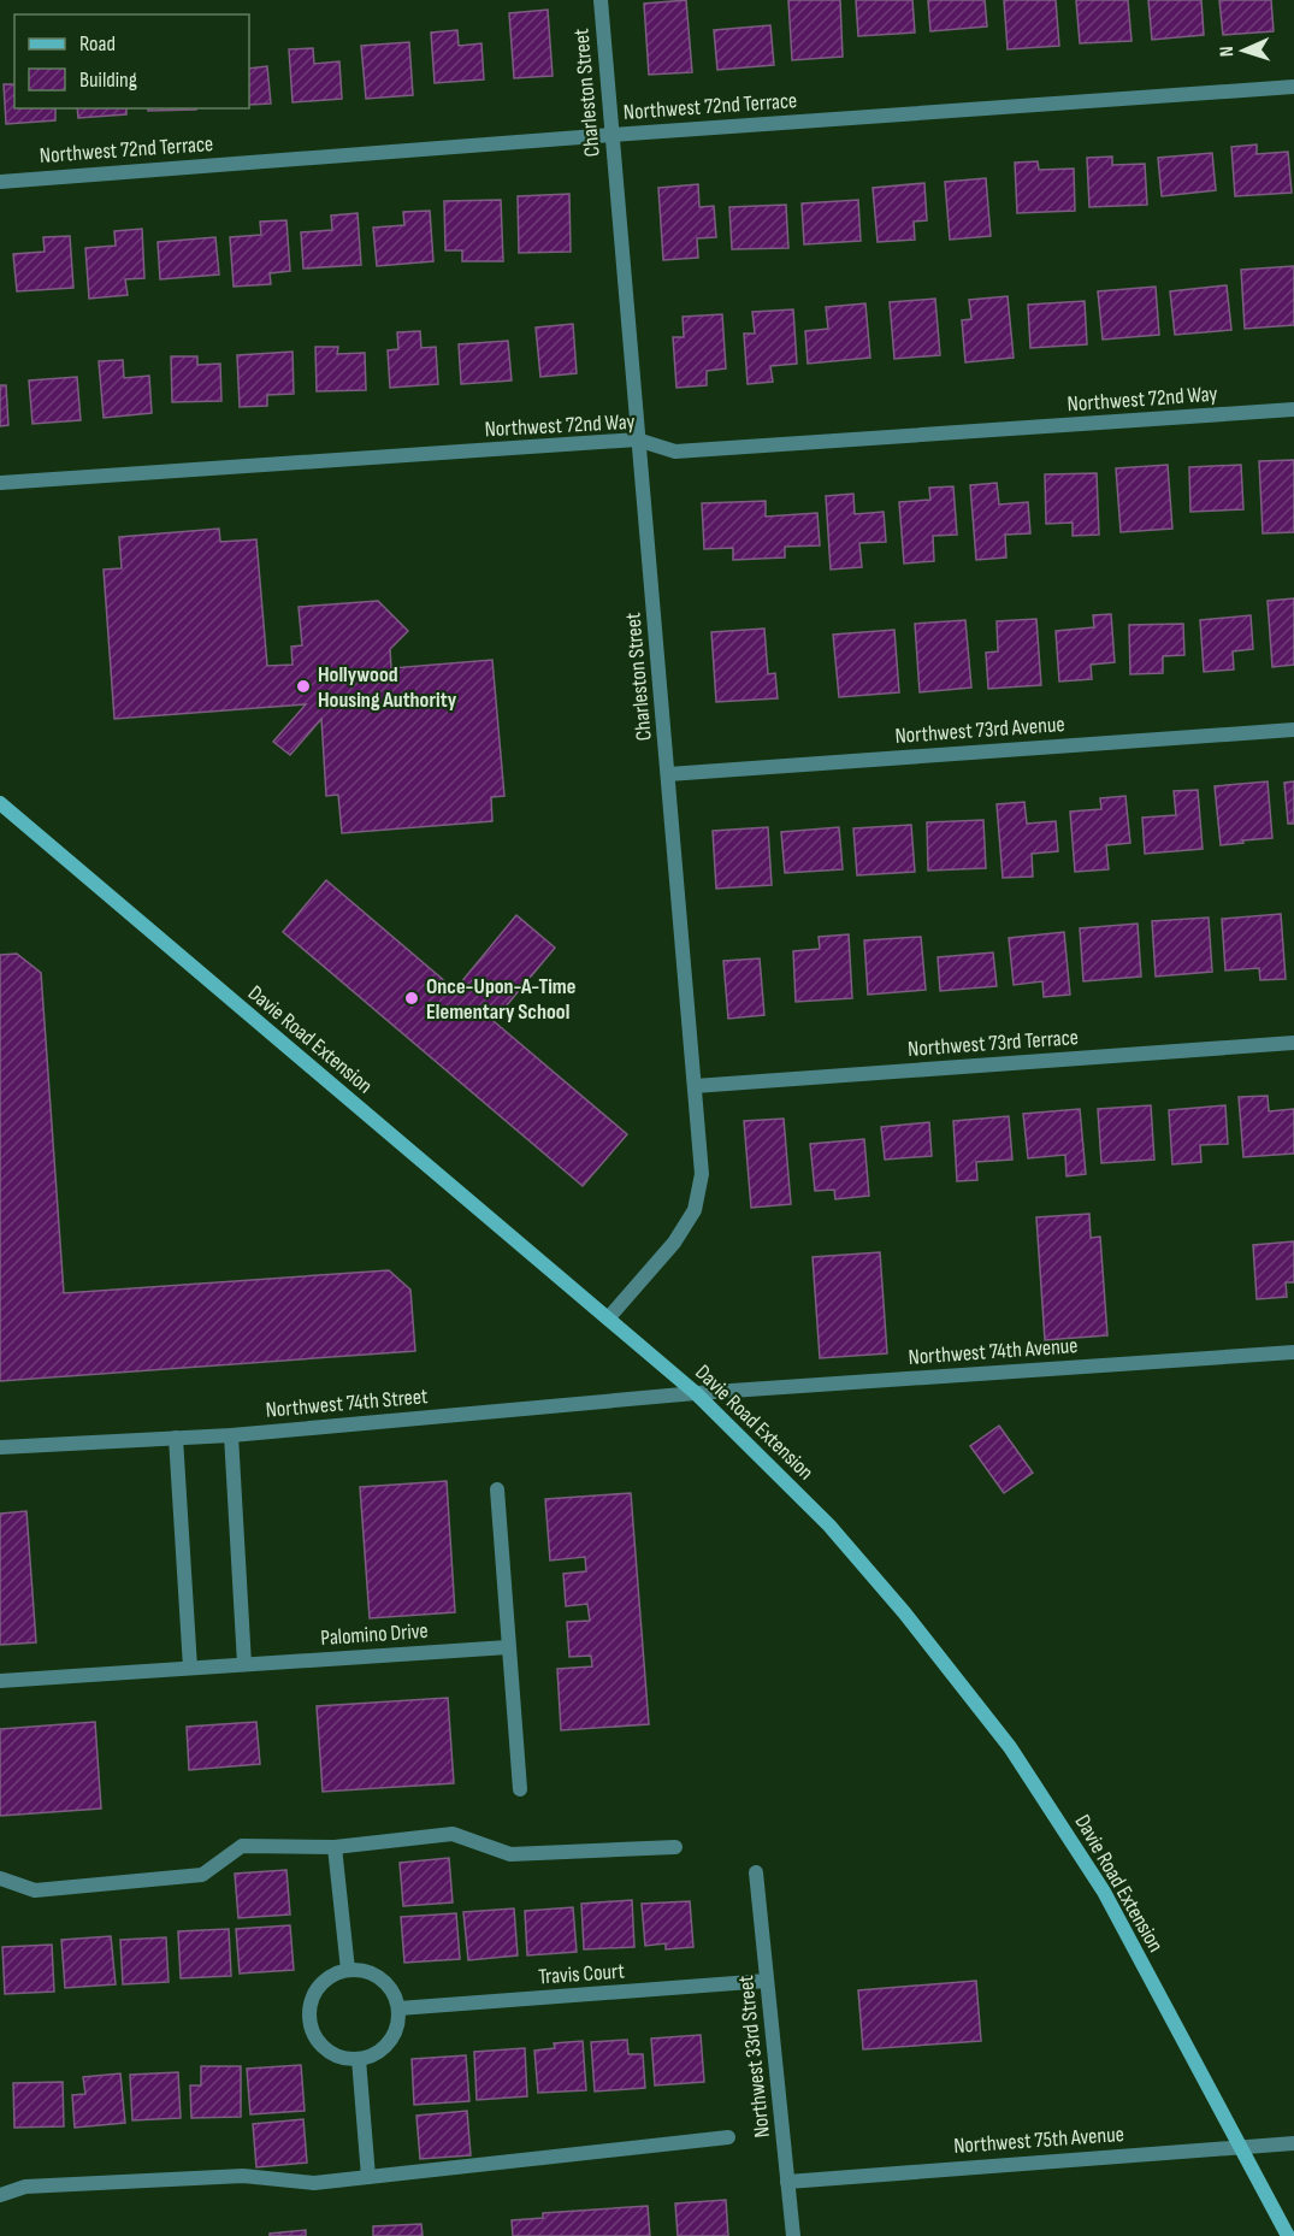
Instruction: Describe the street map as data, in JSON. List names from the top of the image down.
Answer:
{
  "streets": {
    "main road": ["Davie Road Extension"],
    "street": [
      "Charleston Street",
      "Northwest 72nd Terrace",
      "Northwest 72nd Way",
      "Northwest 73rd Avenue",
      "Northwest 73rd Terrace",
      "Northwest 74th Avenue",
      "Northwest 74th Street",
      "Palomino Drive",
      "Travis Court",
      "Northwest 33rd Street",
      "Northwest 75th Avenue"
    ]
  },
  "crossings": [
    ["Charleston Street", "Northwest 72nd Terrace"],
    ["Charleston Street", "Northwest 72nd Way"],
    ["Charleston Street", "Northwest 73rd Avenue"],
    ["Charleston Street", "Davie Road Extension"],
    ["Charleston Street", "Northwest 73rd Terrace"],
    ["Davie Road Extension", "Northwest 74th Avenue"],
    ["Davie Road Extension", "Northwest 74th Street"],
    ["Davie Road Extension", "Northwest 75th Avenue"],
    ["Northwest 74th Avenue", "Northwest 74th Street"],
    ["Travis Court", "Northwest 33rd Street"],
    ["Northwest 33rd Street", "Northwest 75th Avenue"]
  ],
  "places": ["Hollywood Housing Authority", "Once-Upon-A-Time Elementary School"],
  "legend": ["Road", "Building"],
  "north": "left"
}
